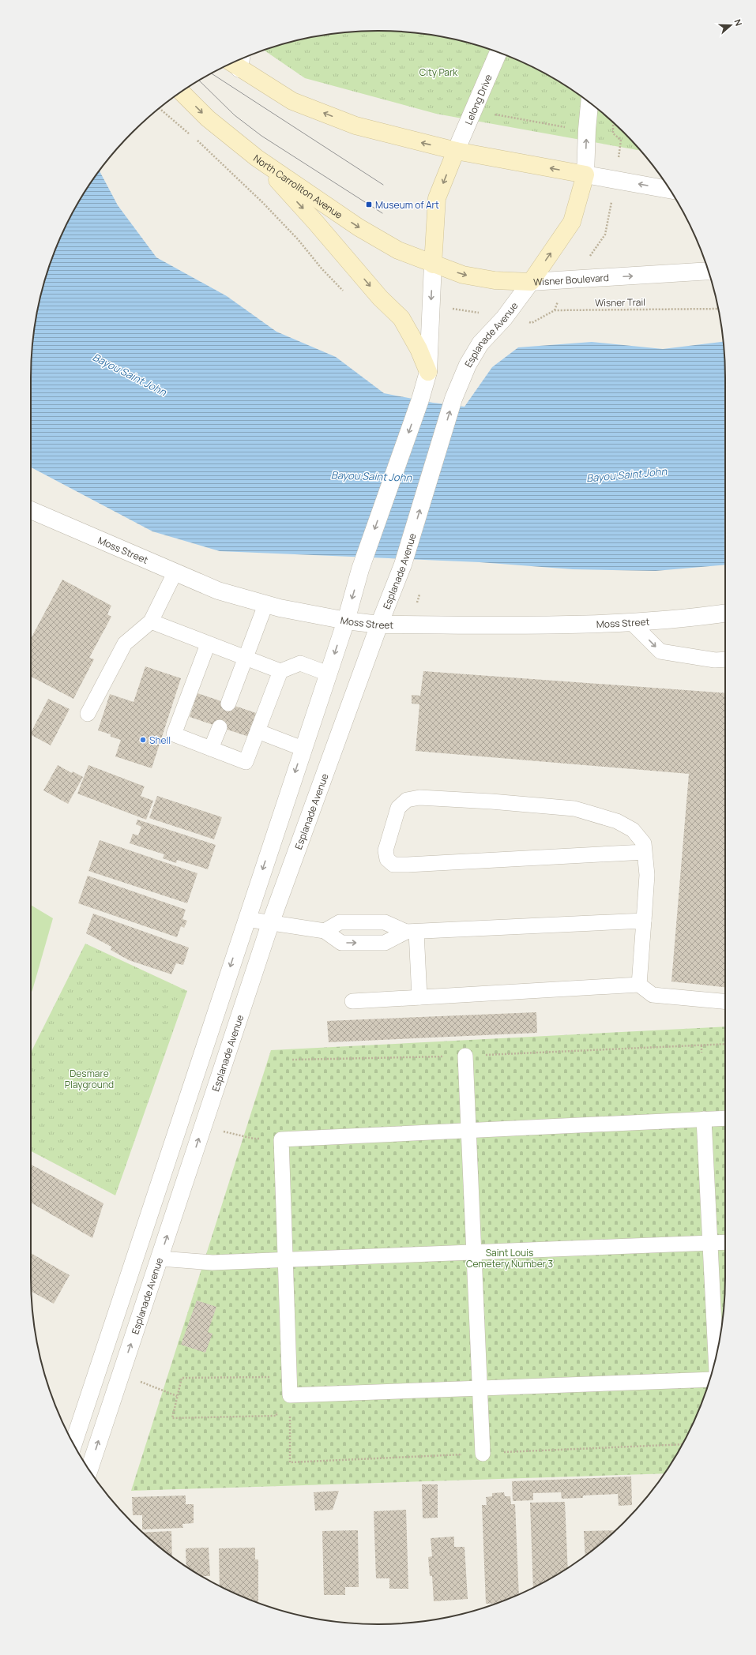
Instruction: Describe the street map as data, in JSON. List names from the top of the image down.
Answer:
{
  "streets": {
    "main road": ["North Carrollton Avenue", "Wisner Boulevard", "Esplanade Avenue"],
    "street": ["Lelong Drive", "Moss Street"],
    "path": ["Wisner Trail"]
  },
  "crossings": [
    ["North Carrollton Avenue", "Wisner Boulevard"],
    ["Wisner Boulevard", "Esplanade Avenue"],
    ["Esplanade Avenue", "Moss Street"]
  ],
  "one_way": ["Esplanade Avenue"],
  "water": ["Bayou Saint John"],
  "parks": ["City Park", "Desmare Playground", "Saint Louis Cemetery Number 3"],
  "places": {
    "transit": ["Museum of Art"],
    "other": ["Shell"]
  },
  "north": "right"
}
